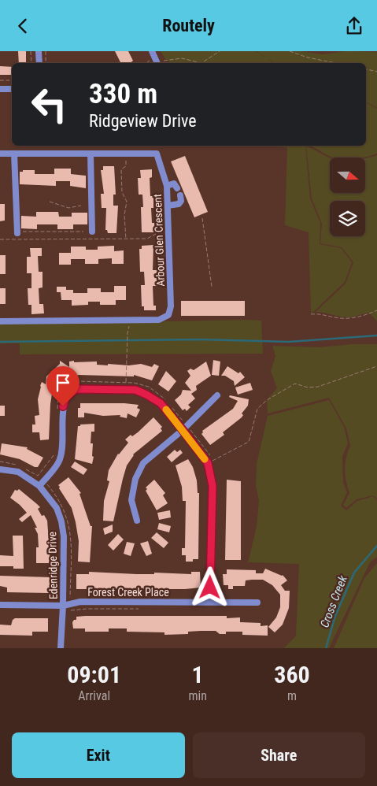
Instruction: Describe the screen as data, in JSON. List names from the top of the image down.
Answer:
{
  "streets": {
    "street": ["Arbour Glen Crescent", "Edenridge Drive", "Forest Creek Place"]
  },
  "crossings": [
    ["Edenridge Drive", "Forest Creek Place"]
  ],
  "water": ["Cross Creek"],
  "north": "right",
  "page": {
    "header": "Routely",
    "turn": ["330 m", "Ridgeview Drive"],
    "eta": [
      "09:01",
      "Arrival",
      "1",
      "min",
      "360",
      "m"
    ],
    "buttons": ["Exit", "Share"]
  }
}
